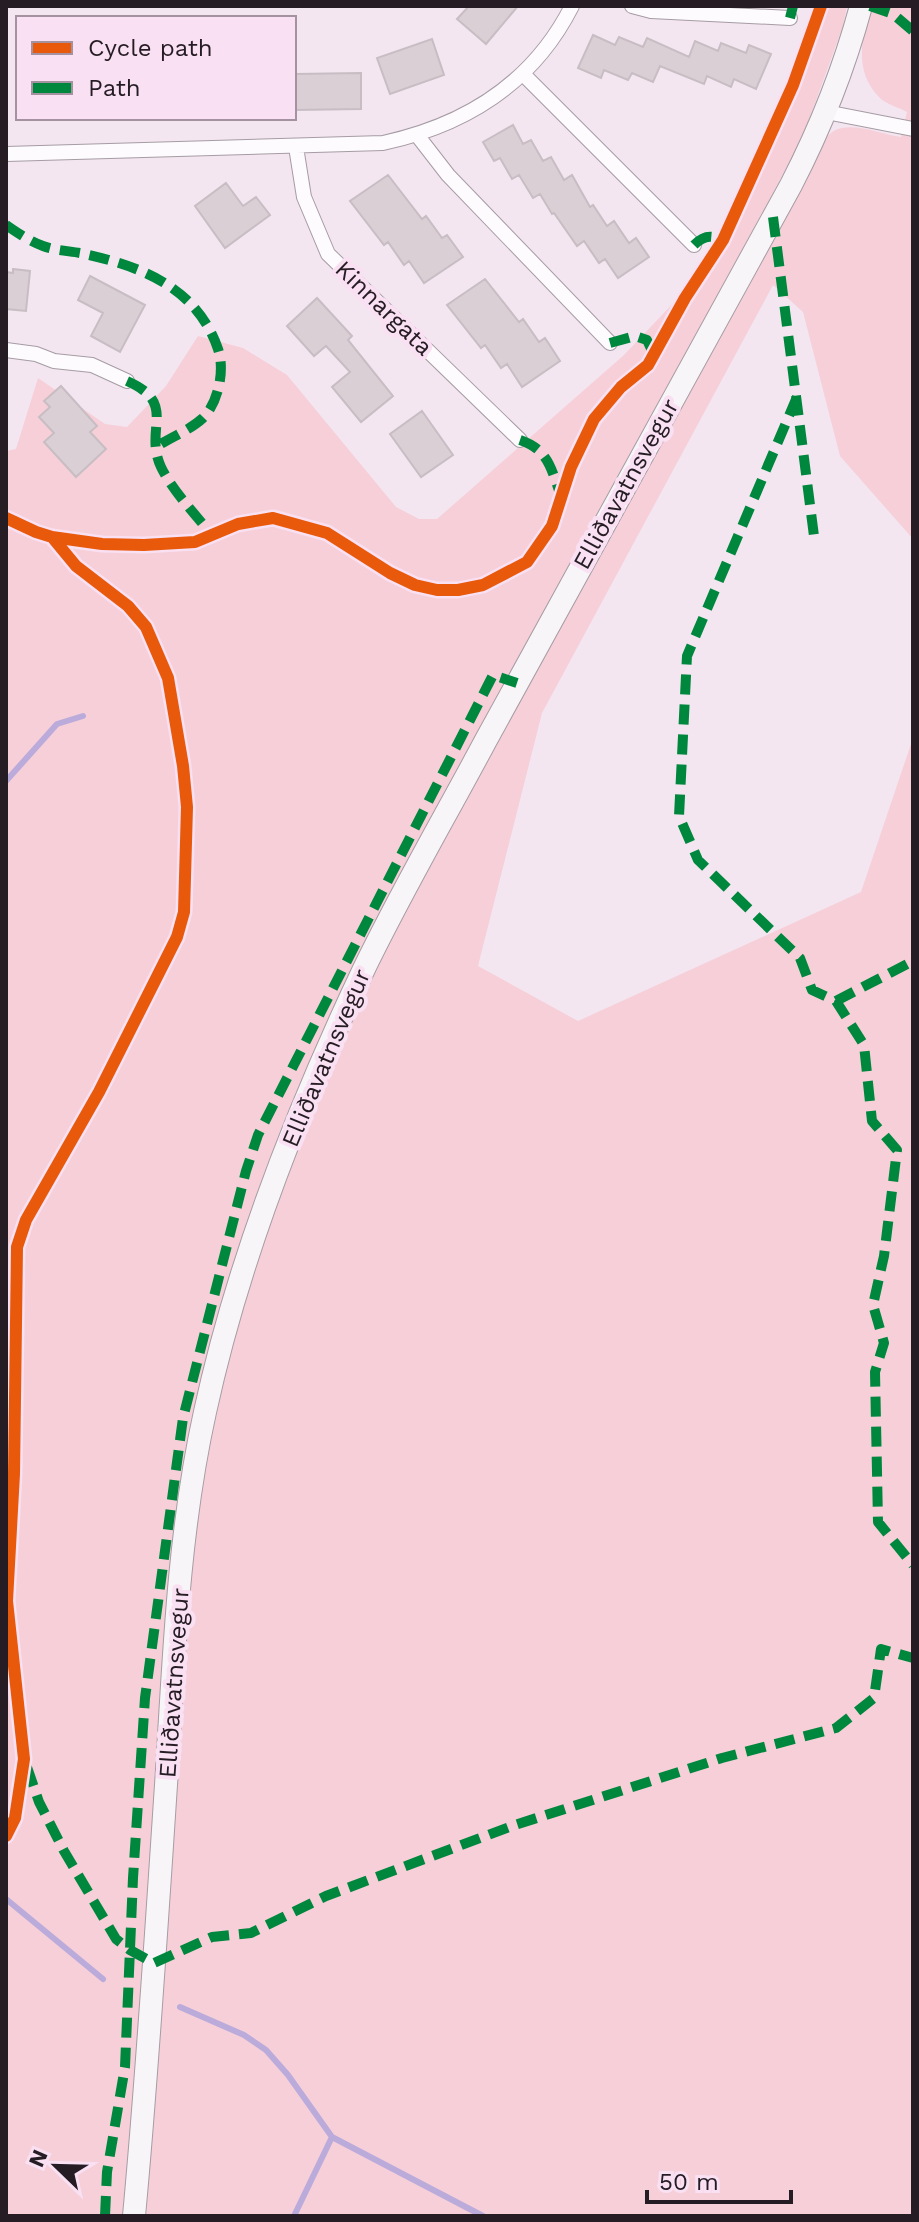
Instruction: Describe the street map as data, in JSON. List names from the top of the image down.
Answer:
{
  "streets": {
    "main road": ["Elliðavatnsvegur"],
    "street": ["Kinnargata"]
  },
  "legend": ["Cycle path", "Path"],
  "scale_bar": "50 m",
  "north": "top left"
}
